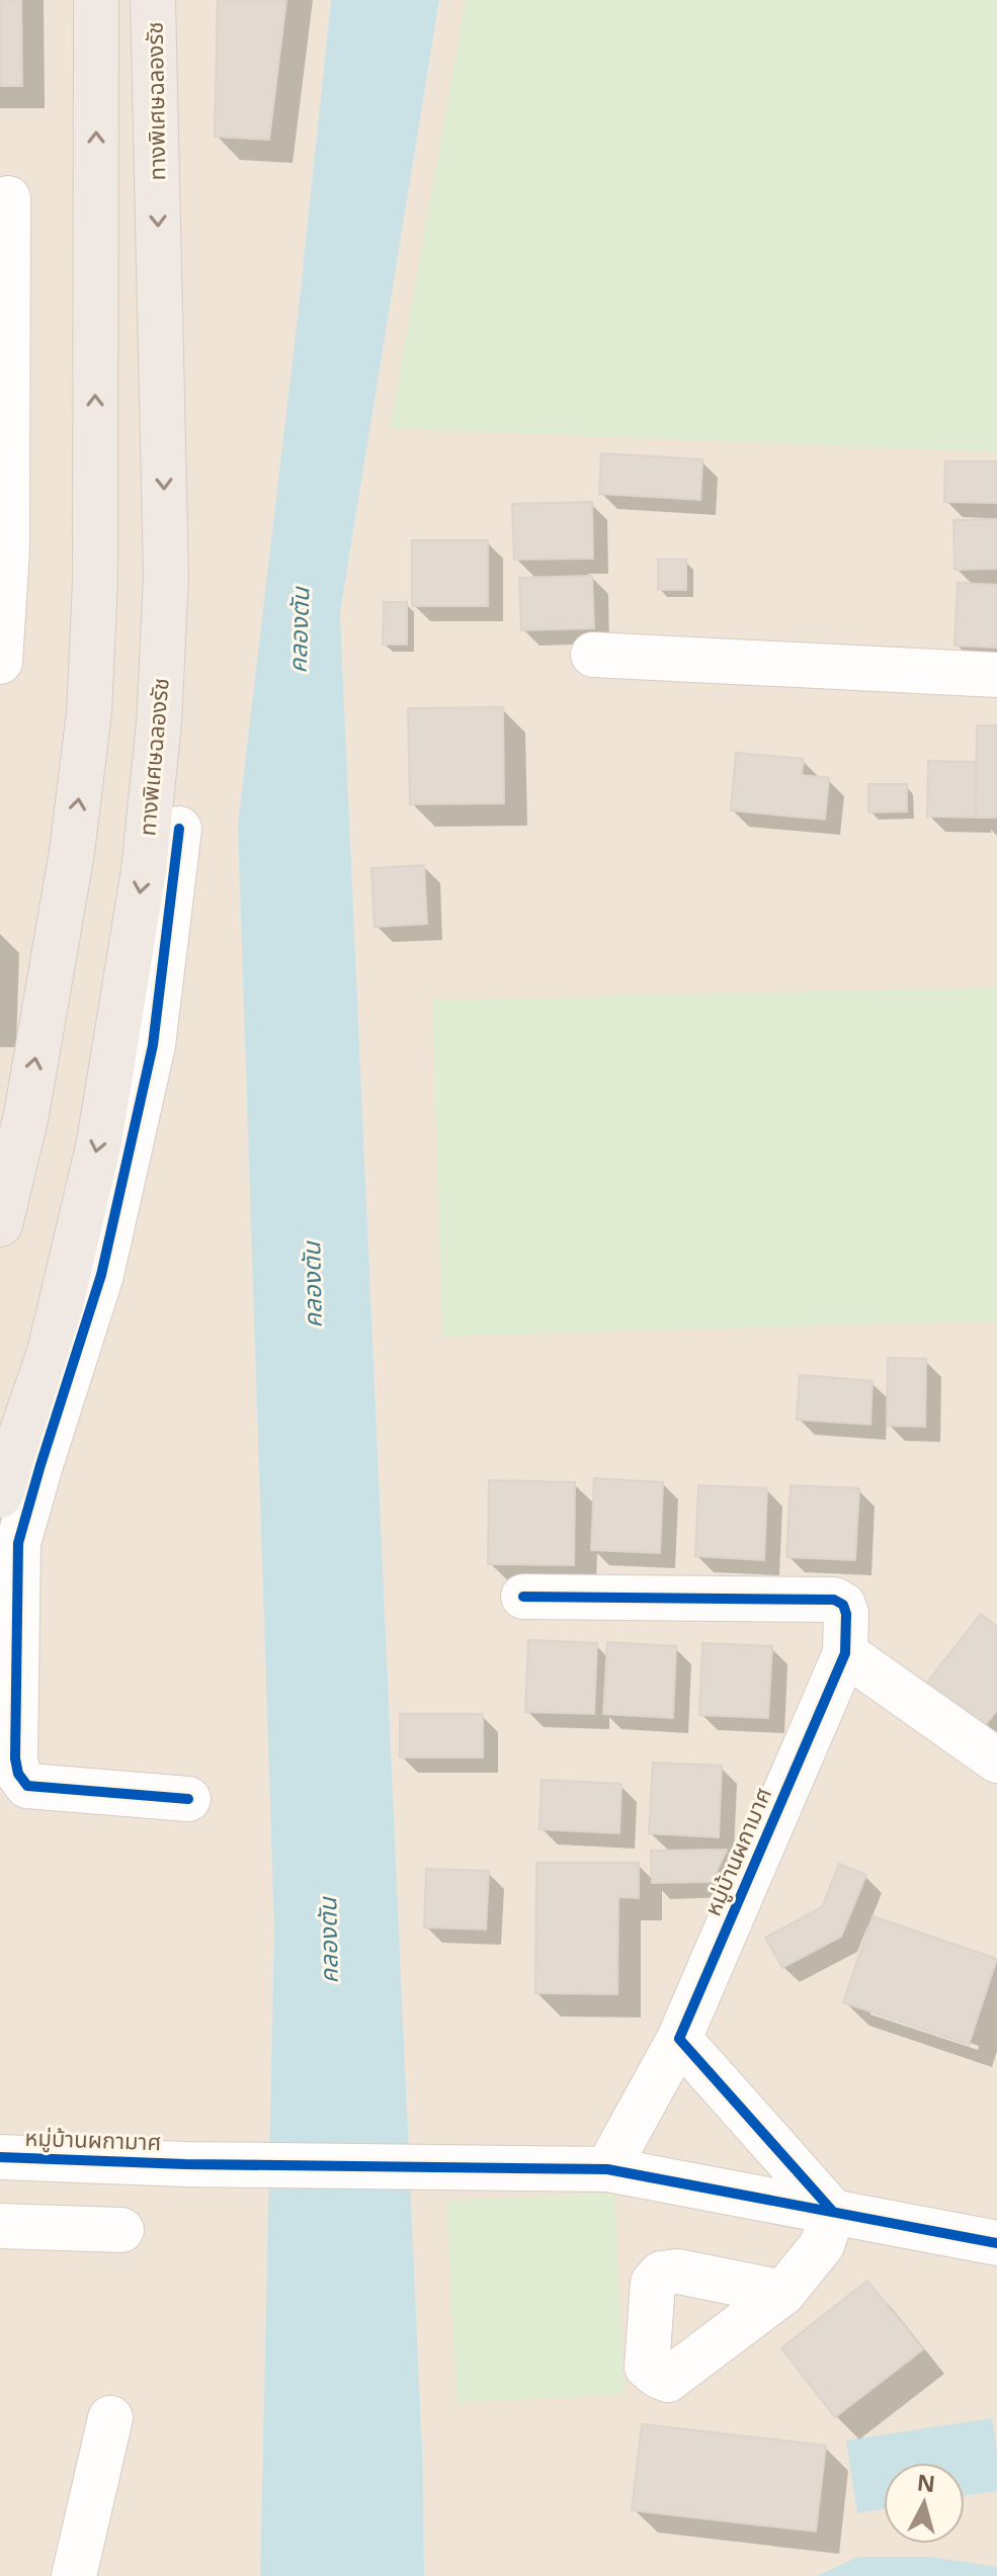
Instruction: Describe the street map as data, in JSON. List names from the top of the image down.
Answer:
{
  "streets": {
    "highway": ["ทางพิเศษฉลองรัช"],
    "street": ["หมู่บ้านผกามาศ"]
  },
  "water": ["คลองตัน"],
  "north": "top"
}
